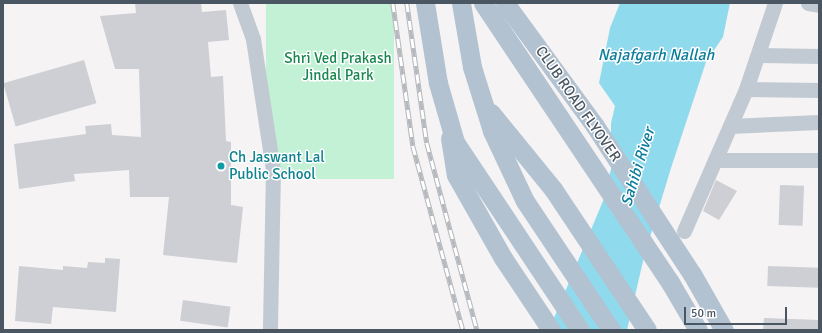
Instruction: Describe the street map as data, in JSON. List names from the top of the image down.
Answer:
{
  "streets": {
    "main road": ["CLUB ROAD FLYOVER"]
  },
  "water": ["Najafgarh Nallah", "Sahibi River"],
  "parks": ["Shri Ved Prakash Jindal Park"],
  "places": ["Ch Jaswant Lal Public School"],
  "scale_bar": "50 m"
}
